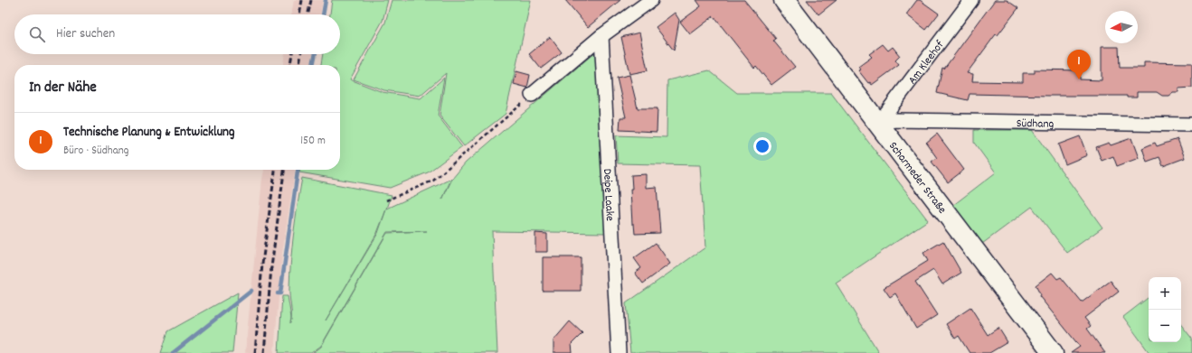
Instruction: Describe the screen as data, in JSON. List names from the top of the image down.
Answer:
{
  "streets": {
    "street": [
      "Am Kleehof",
      "Südhang",
      "Scharmeder Straße",
      "Deipe Laake"
    ]
  },
  "crossings": [
    ["Am Kleehof", "Südhang"],
    ["Am Kleehof", "Scharmeder Straße"],
    ["Südhang", "Scharmeder Straße"]
  ],
  "north": "left",
  "page": {
    "search": "Hier suchen",
    "pins": "1",
    "heading": "In der Nähe",
    "list": [
      {
        "mark": "1",
        "name": "Technische Planung & Entwicklung",
        "note": "Büro · Südhang",
        "value": "150 m"
      }
    ],
    "map_buttons": ["+", "−"]
  }
}
